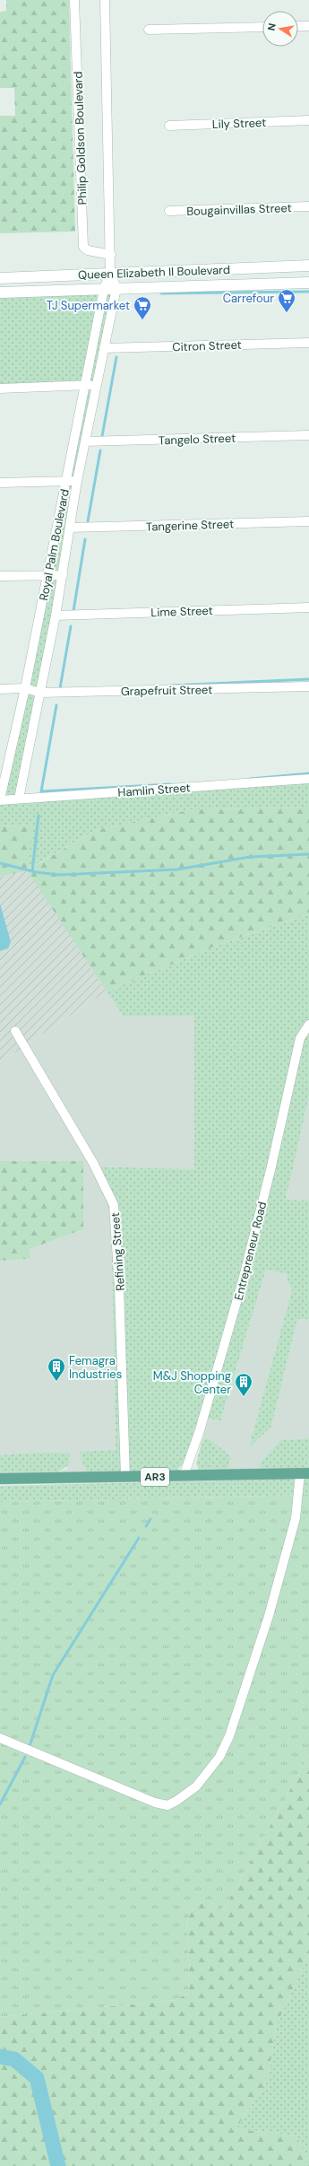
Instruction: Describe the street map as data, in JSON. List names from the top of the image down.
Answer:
{
  "streets": {
    "main road": ["AR3"],
    "street": [
      "Lily Street",
      "Philip Goldson Boulevard",
      "Bougainvillas Street",
      "Queen Elizabeth II Boulevard",
      "Citron Street",
      "Tangelo Street",
      "Tangerine Street",
      "Royal Palm Boulevard",
      "Lime Street",
      "Grapefruit Street",
      "Hamlin Street",
      "Entrepreneur Road",
      "Refining Street"
    ]
  },
  "crossings": [
    ["Queen Elizabeth II Boulevard", "Royal Palm Boulevard"],
    ["Citron Street", "Royal Palm Boulevard"],
    ["Tangelo Street", "Royal Palm Boulevard"],
    ["Tangerine Street", "Royal Palm Boulevard"],
    ["Royal Palm Boulevard", "Lime Street"],
    ["Royal Palm Boulevard", "Grapefruit Street"],
    ["Royal Palm Boulevard", "Hamlin Street"],
    ["Entrepreneur Road", "AR3"],
    ["Refining Street", "AR3"]
  ],
  "places": {
    "supermarket": ["Carrefour", "TJ Supermarket"],
    "building": ["Femagra Industries", "M&J Shopping Center"]
  },
  "north": "left"
}
